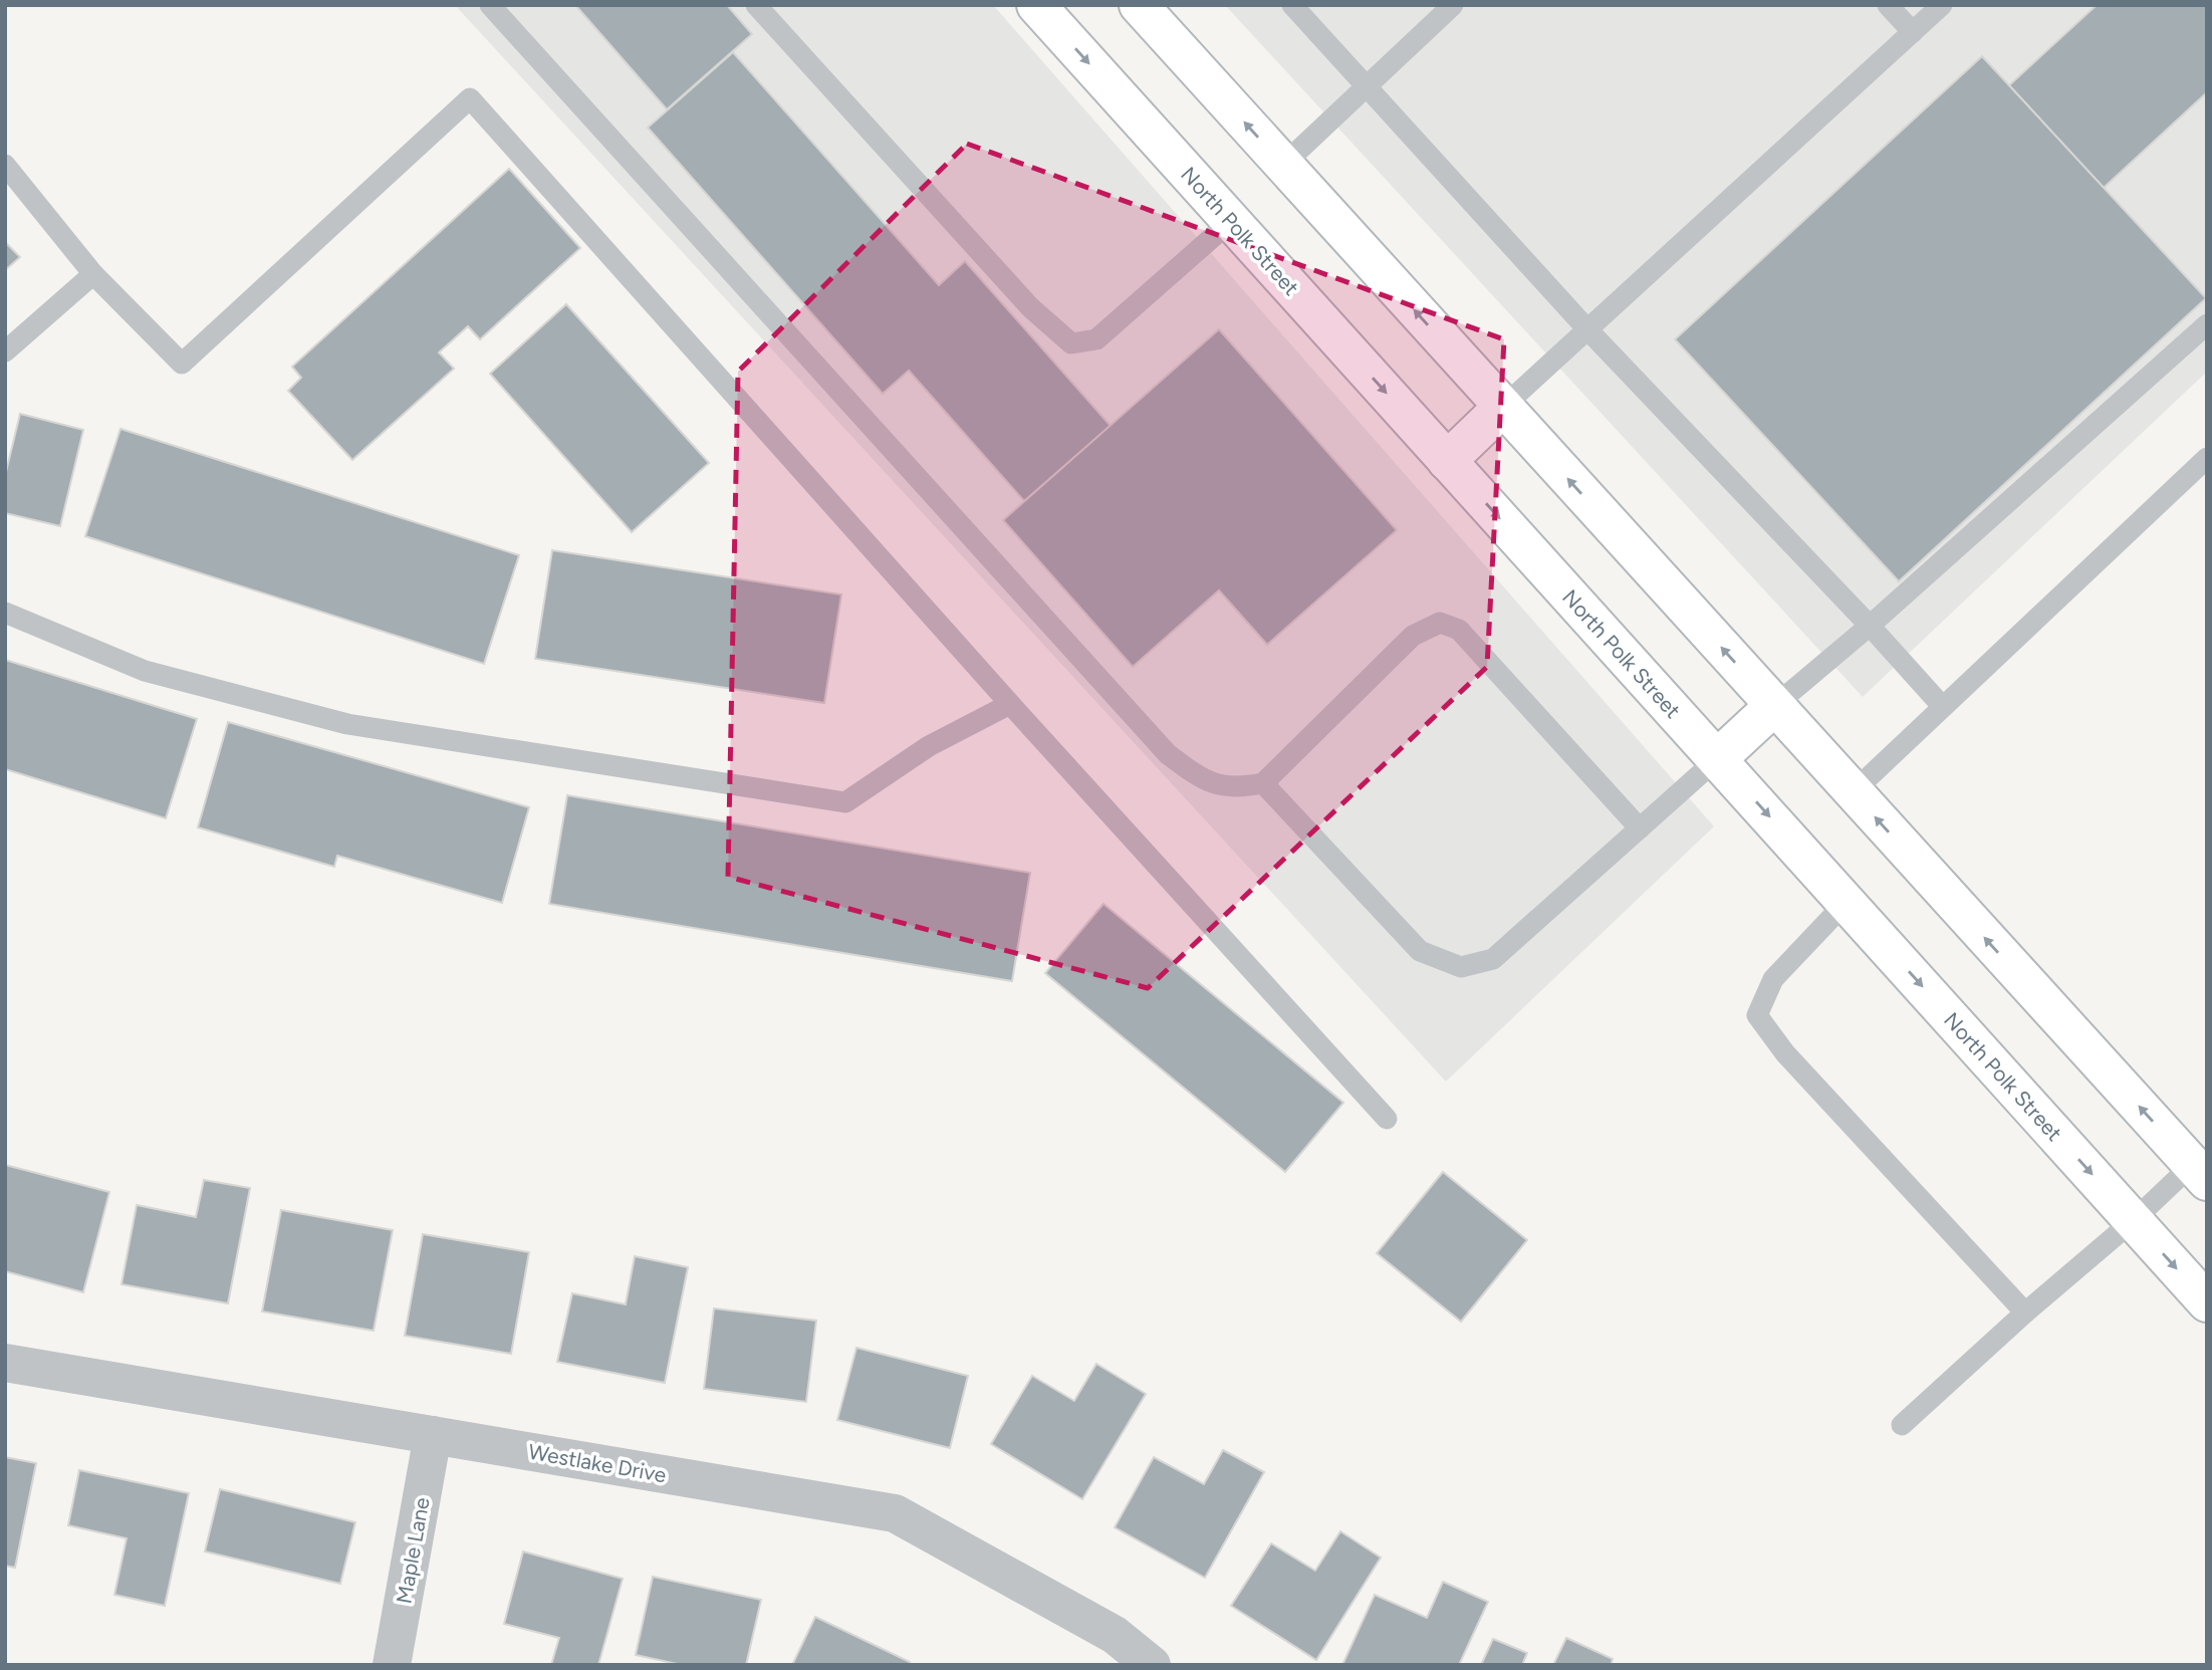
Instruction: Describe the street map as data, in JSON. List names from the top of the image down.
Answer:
{
  "streets": {
    "main road": ["North Polk Street"],
    "street": ["Westlake Drive", "Maple Lane"]
  },
  "crossings": [
    ["Westlake Drive", "Maple Lane"]
  ]
}
